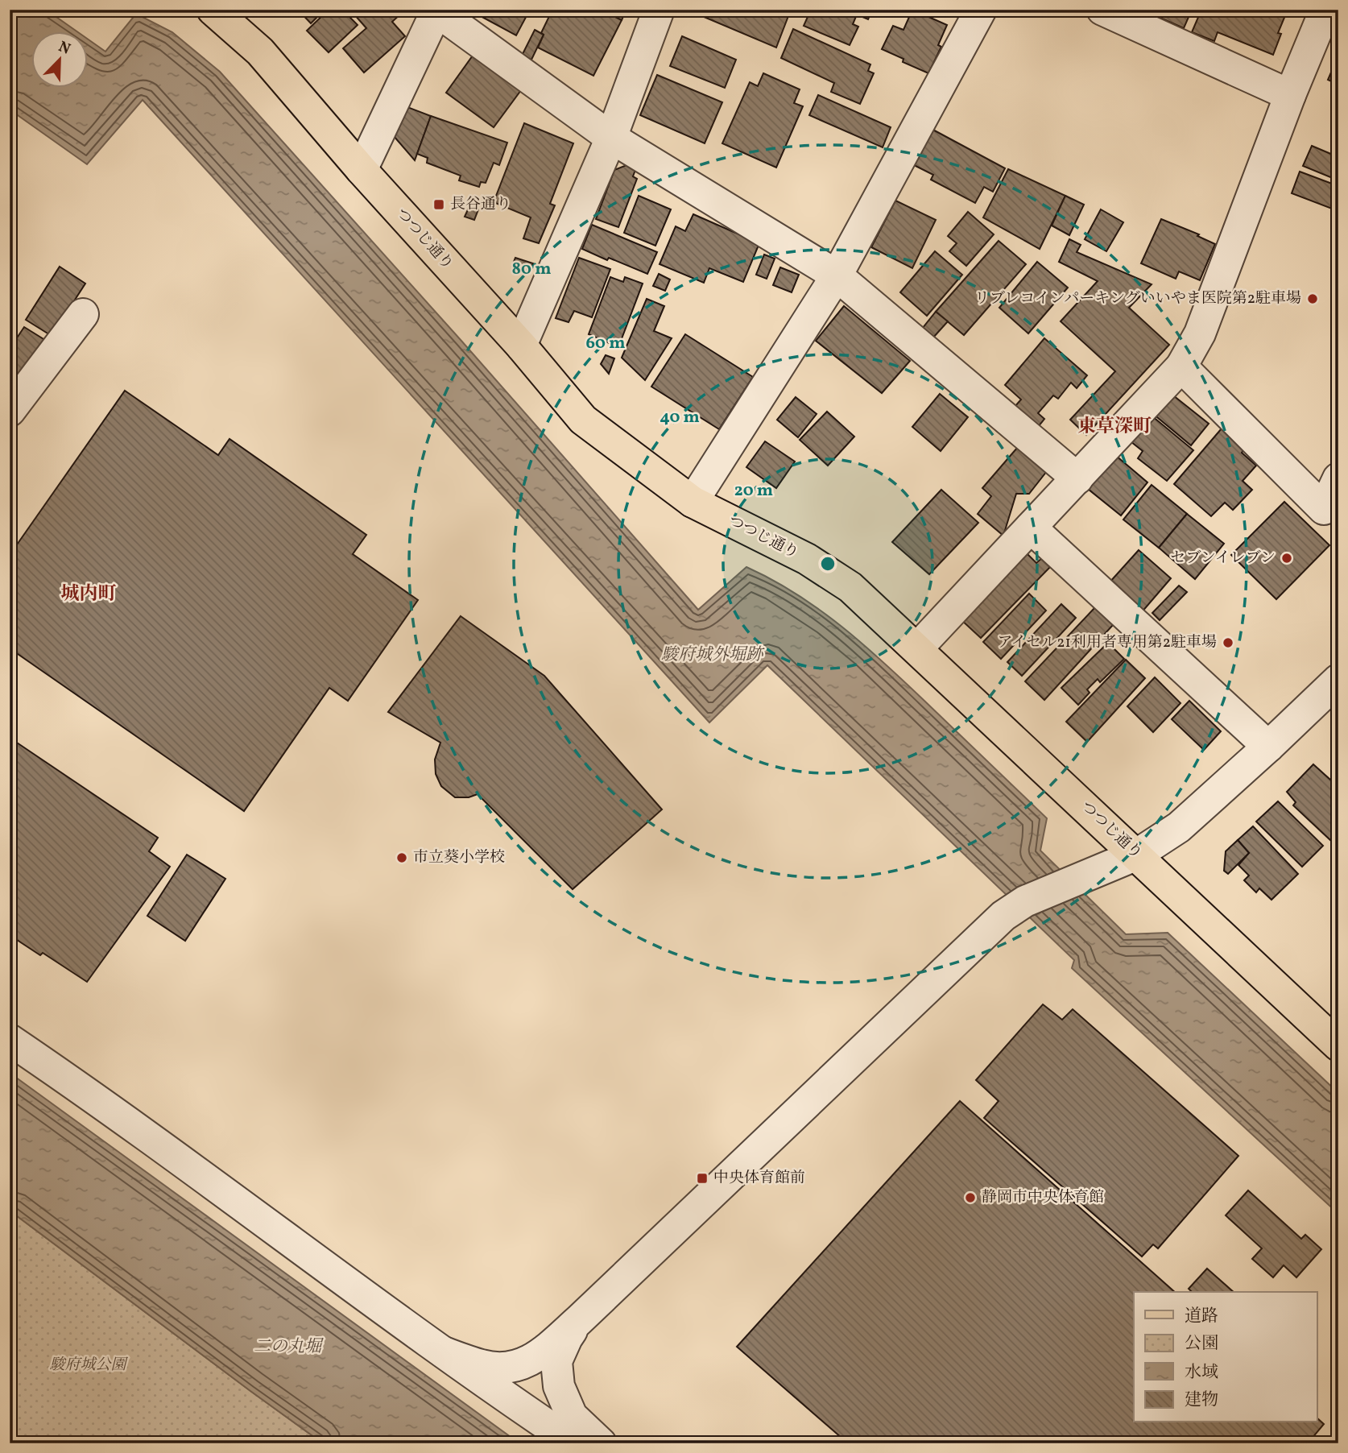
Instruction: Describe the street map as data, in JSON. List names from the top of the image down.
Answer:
{
  "streets": {
    "main road": ["つつじ通り"]
  },
  "districts": ["東草深町", "城内町"],
  "water": ["駿府城外堀跡", "二の丸堀"],
  "parks": ["駿府城公園"],
  "places": {
    "transit": ["長谷通り", "中央体育館前"],
    "other": [
      "リブレコインパーキングいいやま医院第2駐車場",
      "セブンイレブン",
      "アイセル21利用者専用第2駐車場",
      "市立葵小学校",
      "静岡市中央体育館"
    ]
  },
  "legend": [
    "道路",
    "公園",
    "水域",
    "建物"
  ],
  "north": "top right",
  "rings": [
    "80 m",
    "60 m",
    "40 m",
    "20 m"
  ]
}
